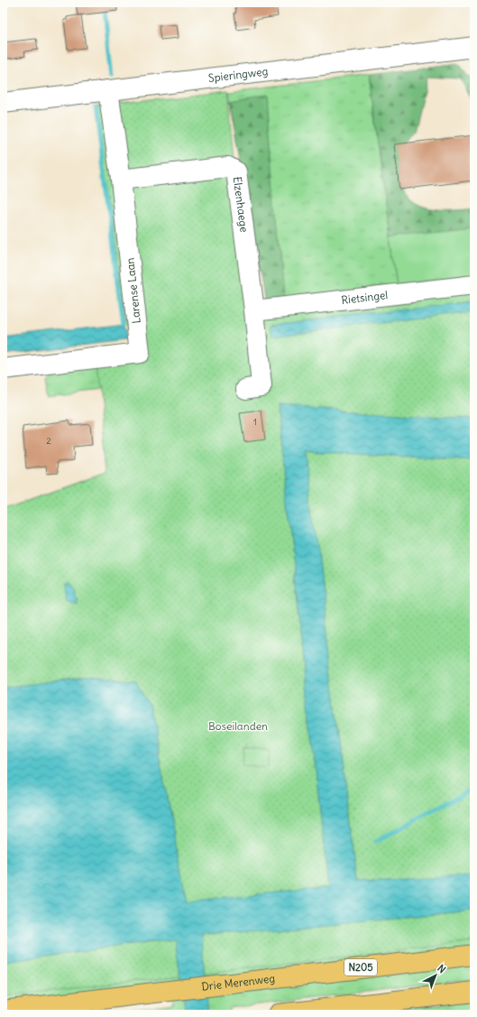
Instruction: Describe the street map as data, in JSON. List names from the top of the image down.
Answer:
{
  "streets": {
    "highway": ["N205", "Drie Merenweg"],
    "street": [
      "Spieringweg",
      "Elzenhaege",
      "Larense Laan",
      "Rietsingel"
    ]
  },
  "crossings": [
    ["Spieringweg", "Larense Laan"],
    ["Elzenhaege", "Larense Laan"],
    ["Elzenhaege", "Rietsingel"]
  ],
  "parks": ["Boseilanden"],
  "house_numbers": ["1", "2"],
  "north": "top right"
}
